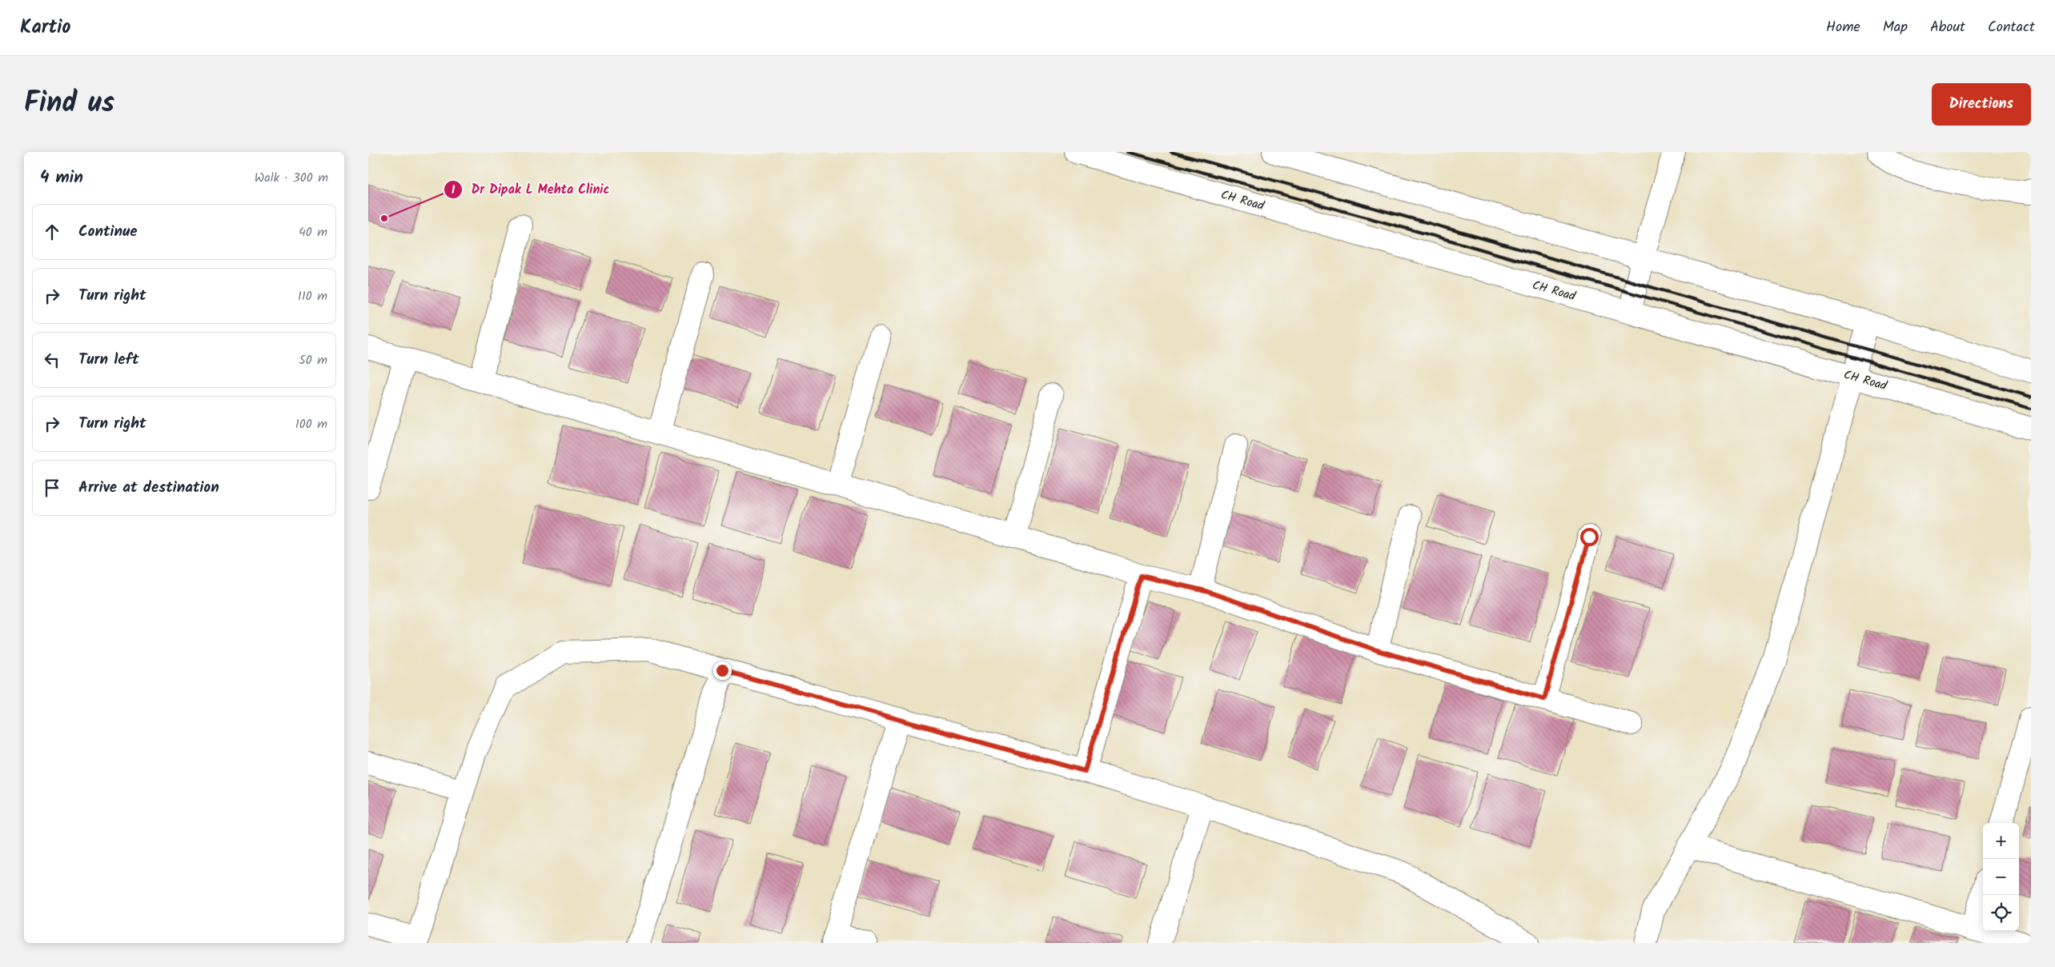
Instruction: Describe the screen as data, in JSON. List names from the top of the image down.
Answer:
{
  "streets": {
    "street": ["CH Road"]
  },
  "places": ["Dr Dipak L Mehta Clinic"],
  "page": {
    "header": "Kartio",
    "nav": [
      "Home",
      "Map",
      "About",
      "Contact"
    ],
    "title": "Find us",
    "buttons": "Directions",
    "heading": ["4 min", "Walk · 300 m"],
    "list": [
      ["Continue", "40 m"],
      ["Turn right", "110 m"],
      ["Turn left", "50 m"],
      ["Turn right", "100 m"],
      "Arrive at destination"
    ],
    "map_buttons": ["+", "−"]
  }
}
